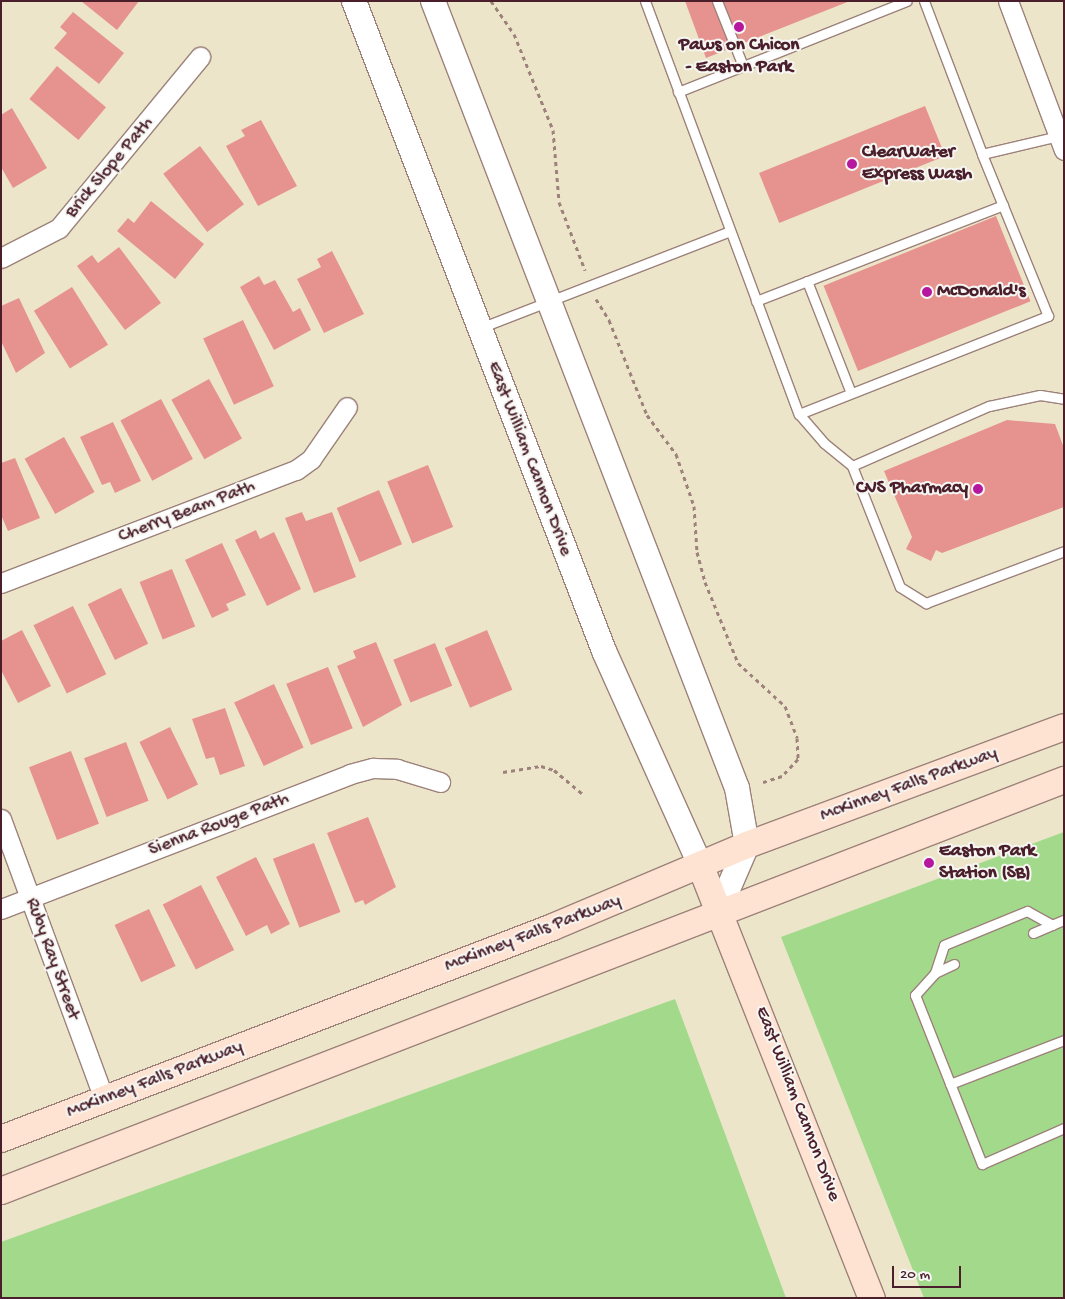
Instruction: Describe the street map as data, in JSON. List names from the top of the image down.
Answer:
{
  "streets": {
    "main road": ["East William Cannon Drive", "McKinney Falls Parkway"],
    "street": [
      "Brick Slope Path",
      "Cherry Beam Path",
      "Sienna Rouge Path",
      "Ruby Ray Street"
    ]
  },
  "crossings": [
    ["East William Cannon Drive", "McKinney Falls Parkway"],
    ["McKinney Falls Parkway", "Ruby Ray Street"],
    ["Sienna Rouge Path", "Ruby Ray Street"]
  ],
  "places": [
    "Paws on Chicon - Easton Park",
    "ClearWater Express Wash",
    "McDonald's",
    "CVS Pharmacy",
    "Easton Park Station (SB)"
  ],
  "scale_bar": "20 m"
}
